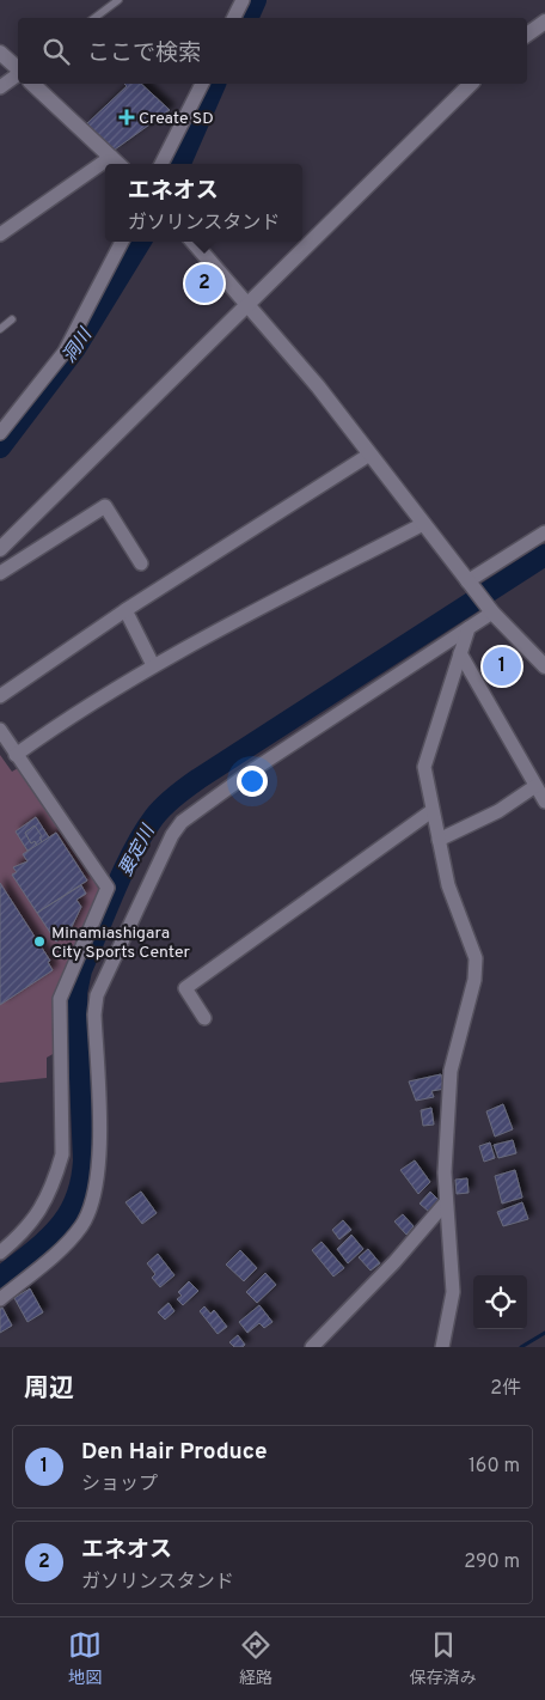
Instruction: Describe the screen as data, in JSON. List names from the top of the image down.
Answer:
{
  "water": ["洞川", "要定川"],
  "places": {
    "health": ["Create SD"],
    "other": ["Minamiashigara City Sports Center"]
  },
  "page": {
    "search": "ここで検索",
    "popup": ["エネオス", "ガソリンスタンド"],
    "pins": ["2", "1"],
    "heading": ["周辺", "2件"],
    "list": [
      {
        "mark": "1",
        "name": "Den Hair Produce",
        "note": "ショップ",
        "value": "160 m"
      },
      {
        "mark": "2",
        "name": "エネオス",
        "note": "ガソリンスタンド",
        "value": "290 m"
      }
    ],
    "nav": ["地図", "経路", "保存済み"]
  }
}
